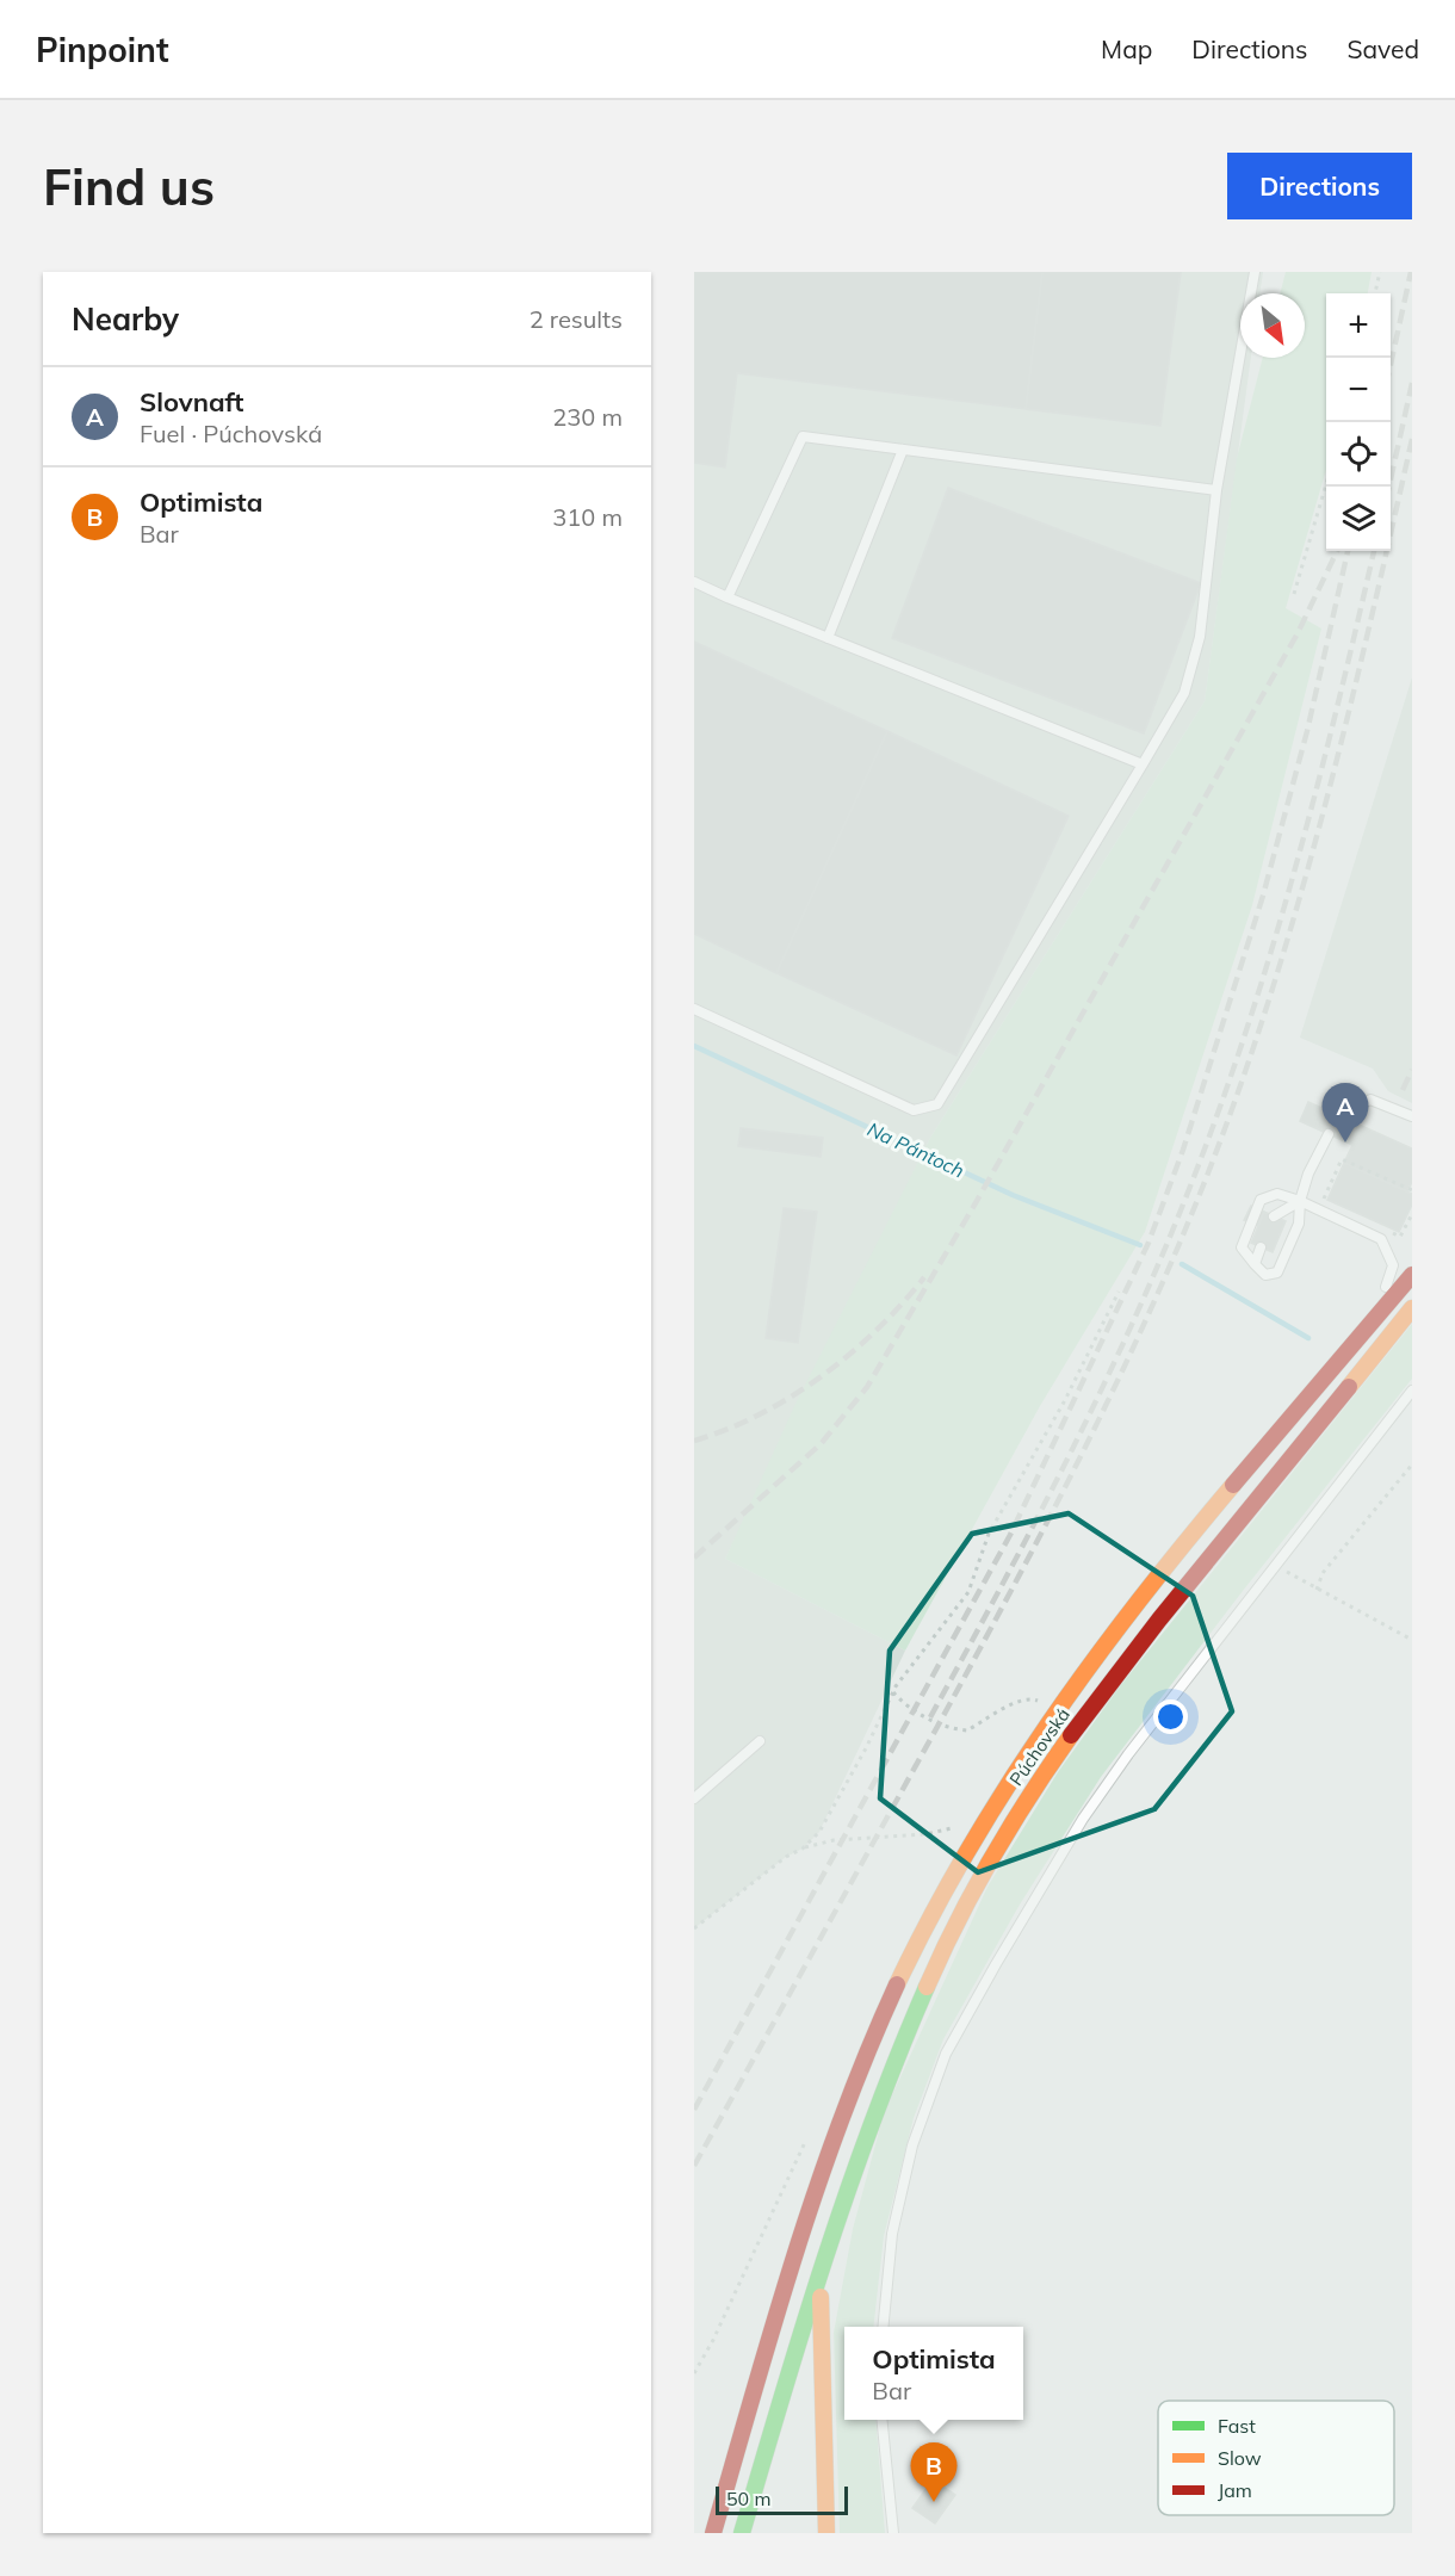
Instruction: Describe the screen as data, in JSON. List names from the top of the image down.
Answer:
{
  "streets": {
    "main road": ["Púchovská"]
  },
  "water": ["Na Pántoch"],
  "legend": ["Fast", "Slow", "Jam"],
  "scale_bar": "50 m",
  "north": "bottom right",
  "page": {
    "header": "Pinpoint",
    "nav": ["Map", "Directions", "Saved"],
    "buttons": "Directions",
    "title": "Find us",
    "heading": ["Nearby", "2 results"],
    "map_buttons": ["+", "−"],
    "list": [
      {
        "mark": "A",
        "name": "Slovnaft",
        "note": "Fuel · Púchovská",
        "value": "230 m"
      },
      {
        "mark": "B",
        "name": "Optimista",
        "note": "Bar",
        "value": "310 m"
      }
    ],
    "pins": ["A", "B"],
    "popup": ["Optimista", "Bar"],
    "scale": "50 m"
  }
}
